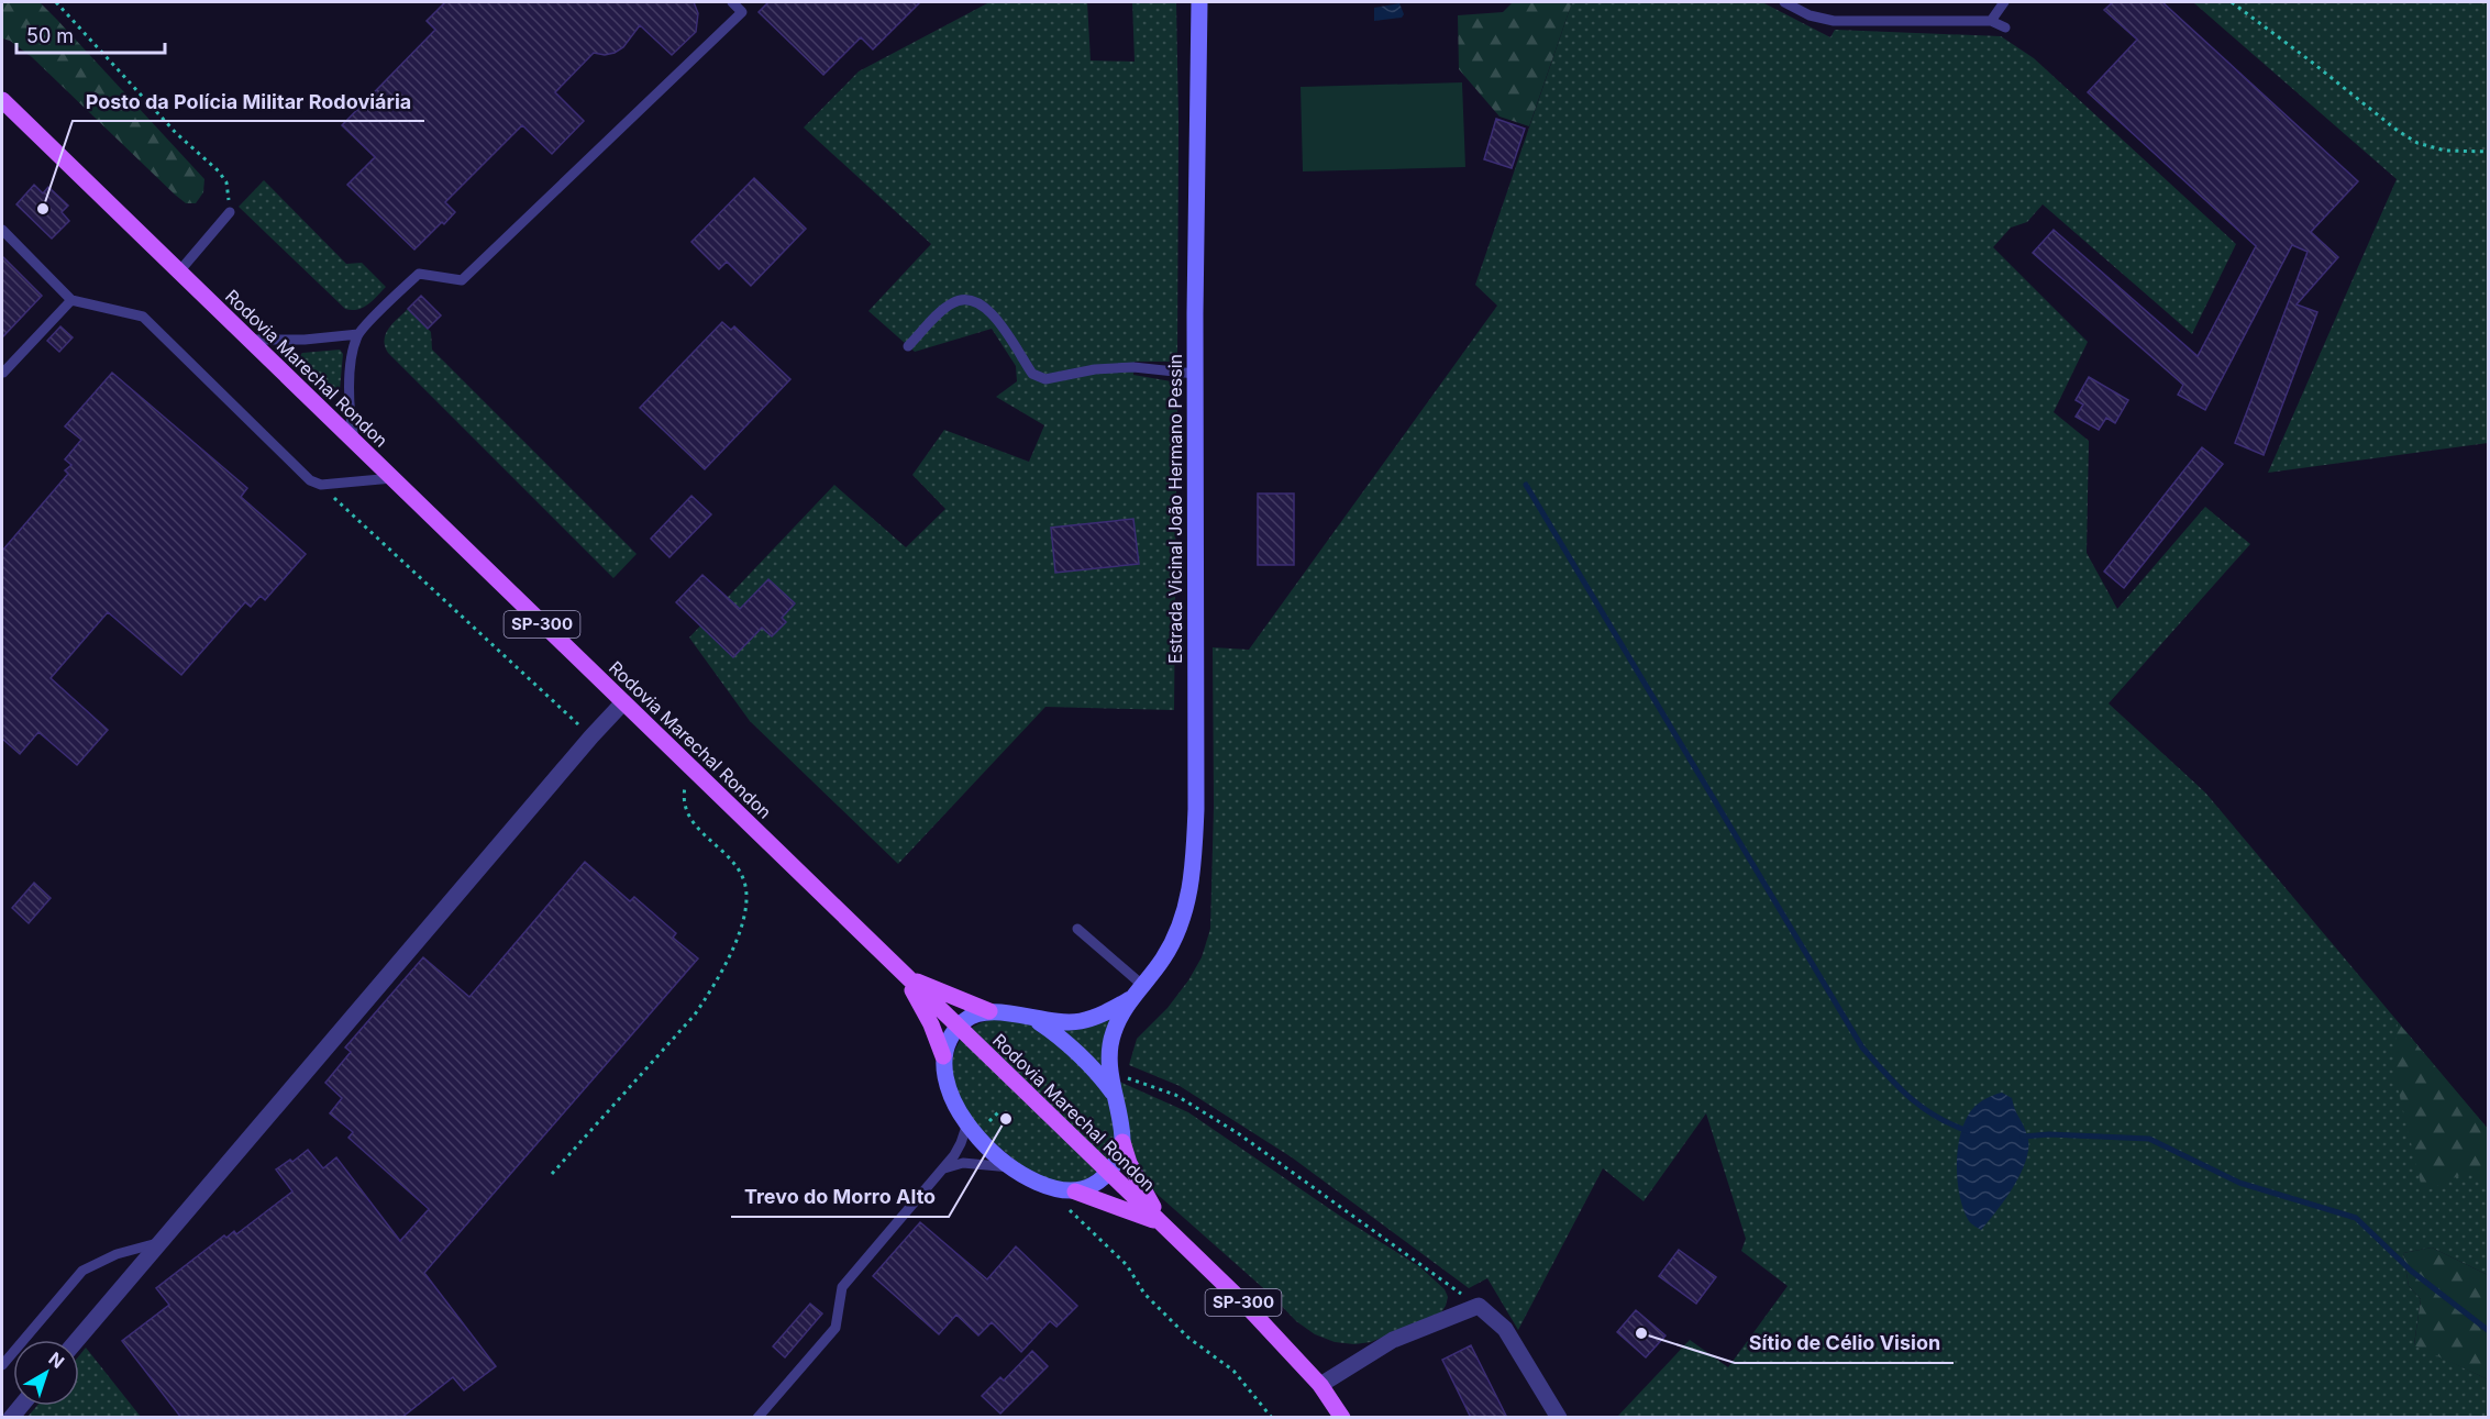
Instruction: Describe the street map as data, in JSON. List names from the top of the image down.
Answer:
{
  "streets": {
    "main road": ["Rodovia Marechal Rondon", "Estrada Vicinal João Hermano Pessin", "SP-300"]
  },
  "places": ["Posto da Polícia Militar Rodoviária", "Trevo do Morro Alto", "Sítio de Célio Vision"],
  "scale_bar": "50 m",
  "north": "top right"
}
